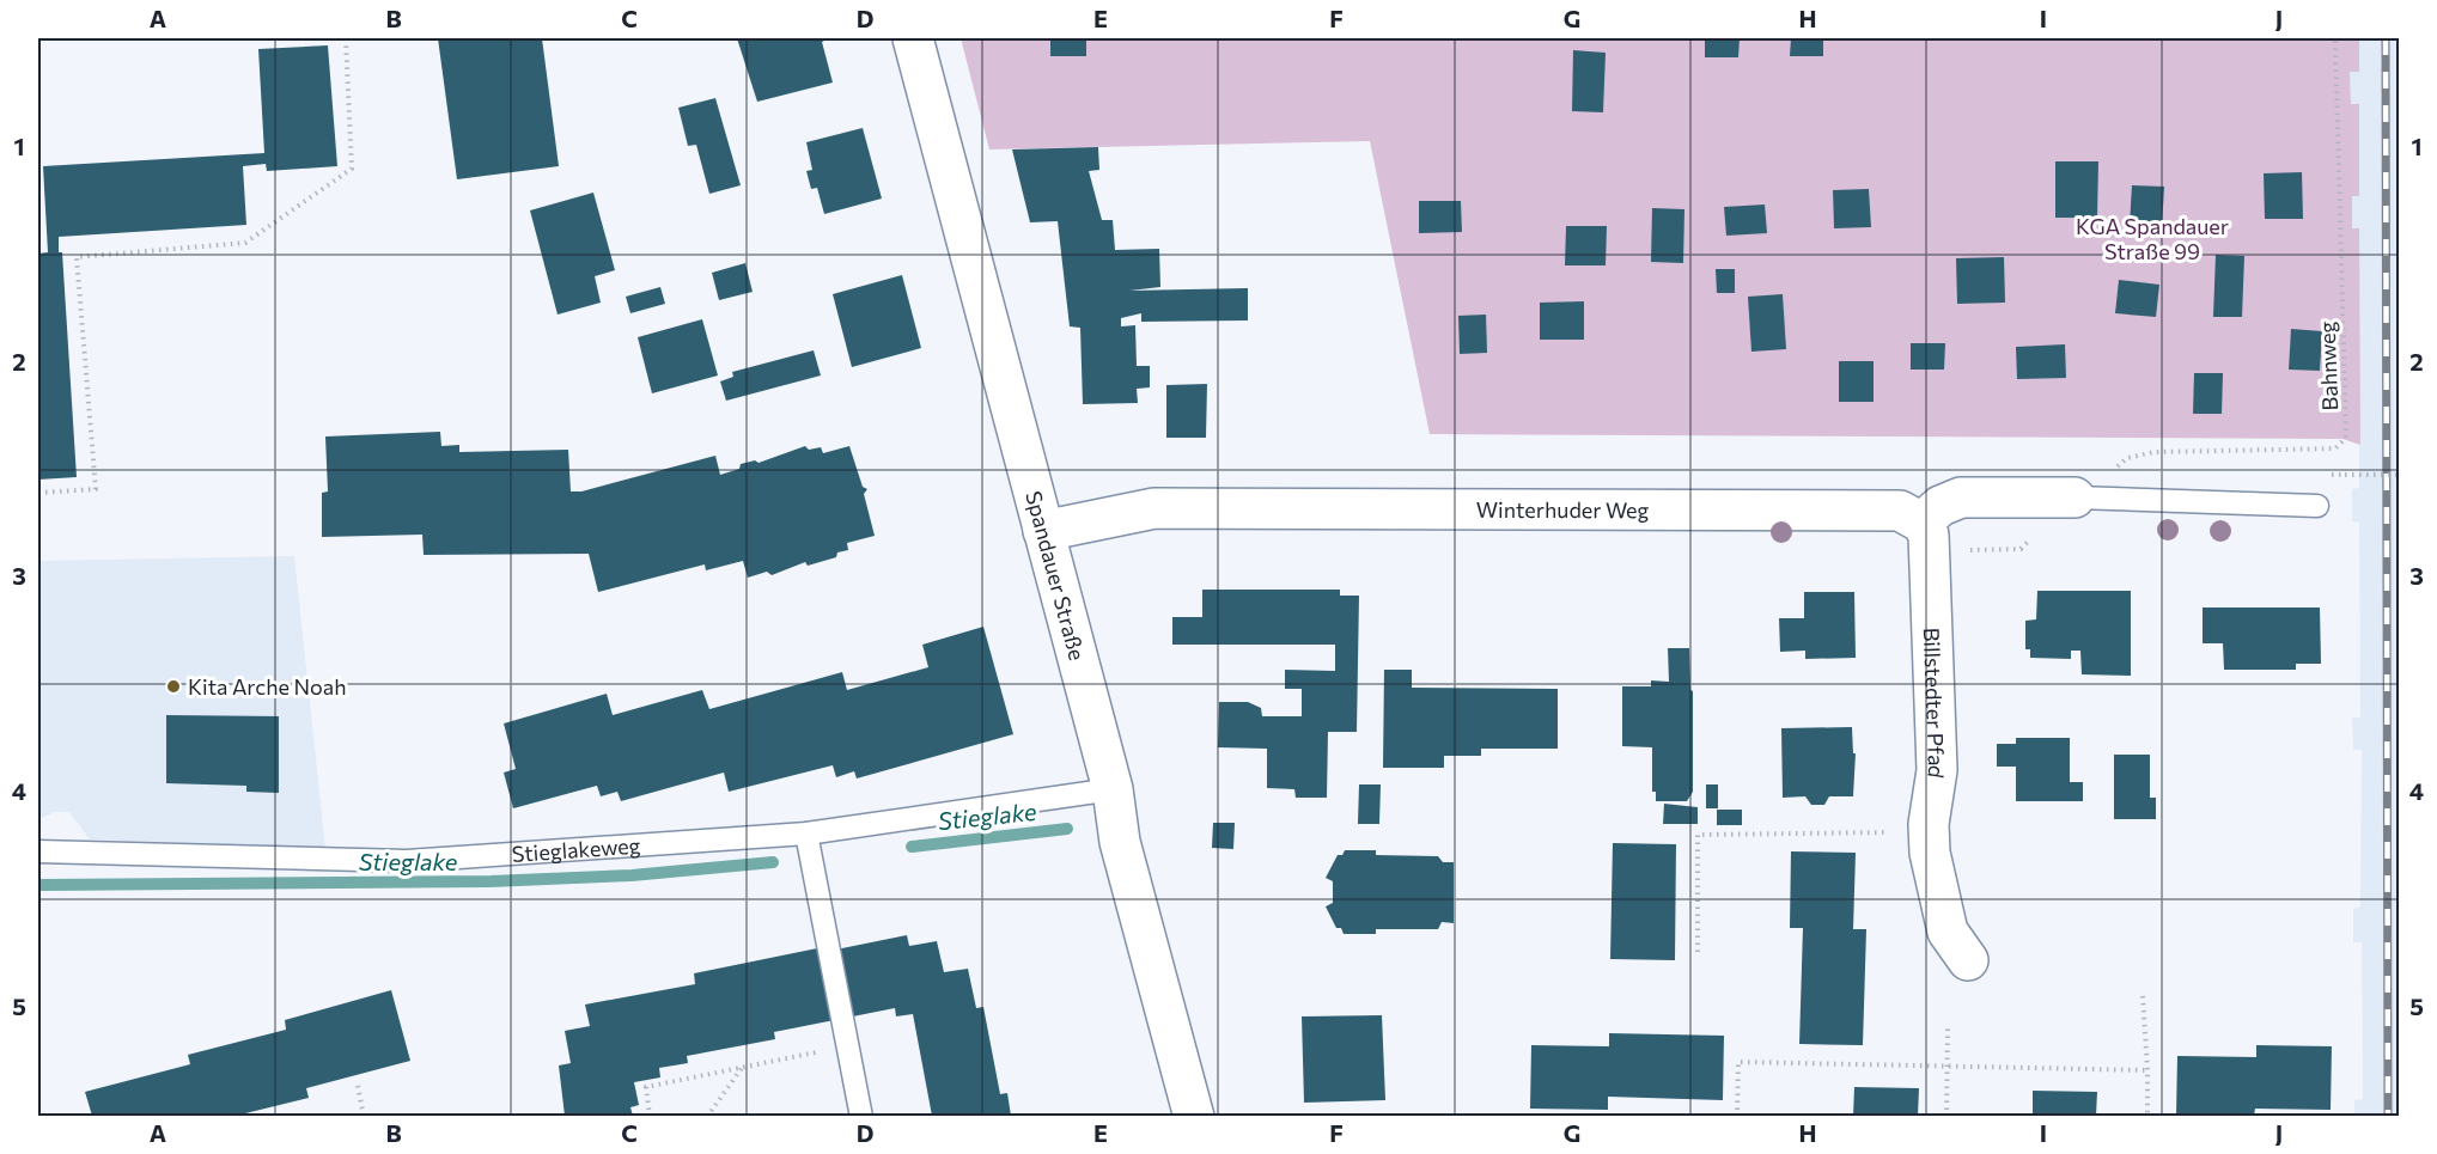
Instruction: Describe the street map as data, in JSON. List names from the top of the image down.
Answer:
{
  "streets": {
    "street": ["Winterhuder Weg", "Spandauer Straße", "Billstedter Pfad"],
    "lane": ["Stieglakeweg"],
    "path": ["Bahnweg"]
  },
  "crossings": [
    ["Winterhuder Weg", "Spandauer Straße"],
    ["Winterhuder Weg", "Billstedter Pfad"],
    ["Spandauer Straße", "Stieglakeweg"]
  ],
  "water": ["Stieglake"],
  "parks": ["KGA Spandauer Straße 99"],
  "places": ["Kita Arche Noah"],
  "grid": {
    "columns": [
      "A",
      "B",
      "C",
      "D",
      "E",
      "F",
      "G",
      "H",
      "I",
      "J"
    ],
    "rows": [
      "1",
      "2",
      "3",
      "4",
      "5"
    ]
  }
}
